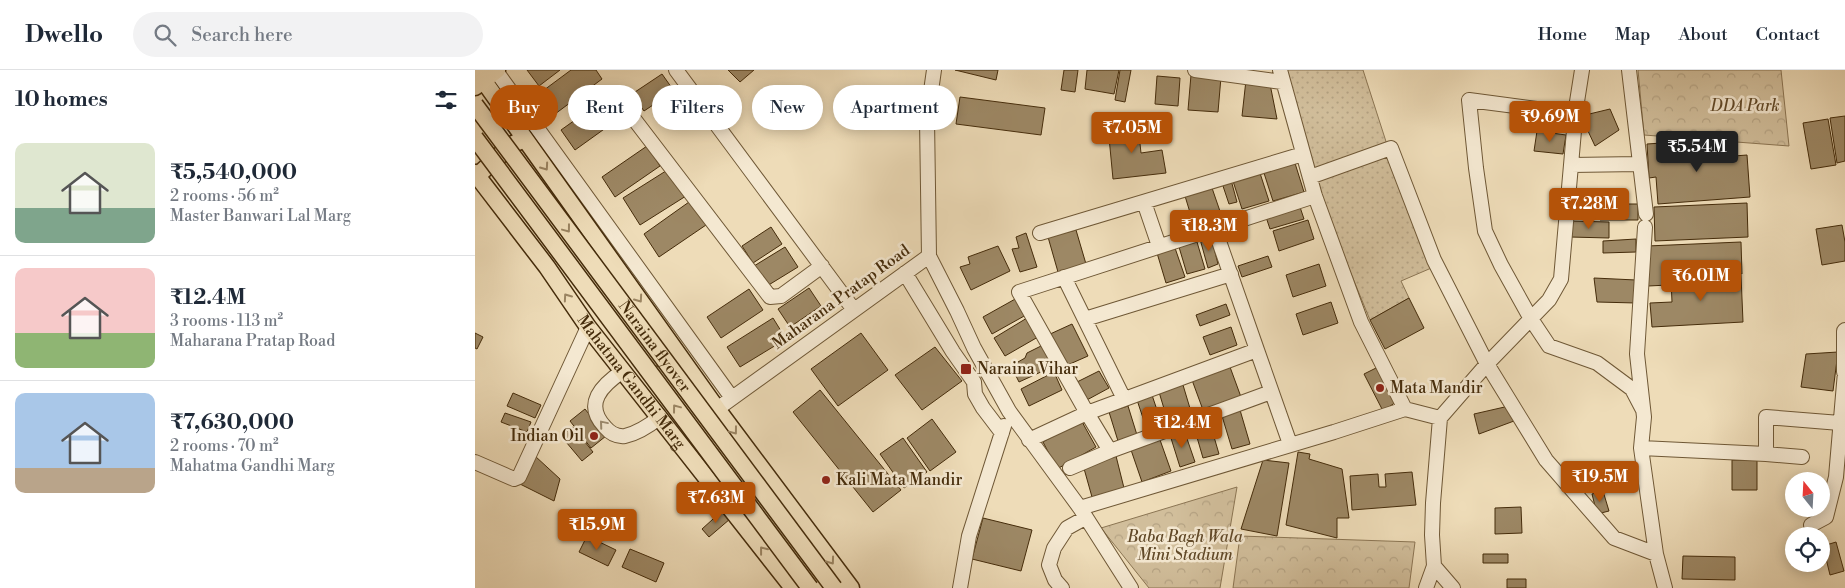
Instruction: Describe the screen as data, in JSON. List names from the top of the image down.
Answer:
{
  "streets": {
    "main road": ["Naraina flyover", "Mahatma Gandhi Marg"],
    "street": ["Maharana Pratap Road"]
  },
  "parks": ["DDA Park", "Baba Bagh Wala Mini Stadium"],
  "places": {
    "transit": ["Naraina Vihar"],
    "other": ["Mata Mandir", "Indian Oil", "Kali Mata Mandir"]
  },
  "north": "top",
  "page": {
    "header": "Dwello",
    "search": "Search here",
    "nav": [
      "Home",
      "Map",
      "About",
      "Contact"
    ],
    "heading": "10 homes",
    "chip": [
      "Buy",
      "Rent",
      "Filters",
      "New",
      "Apartment"
    ],
    "price": [
      "₹9.69M",
      "₹7.05M",
      "₹5.54M",
      "₹7.28M",
      "₹18.3M",
      "₹6.01M",
      "₹12.4M",
      "₹19.5M",
      "₹7.63M",
      "₹15.9M"
    ],
    "list": [
      {
        "name": "₹5,540,000",
        "note": "2 rooms · 56 m² · Master Banwari Lal Marg"
      },
      {
        "name": "₹12.4M",
        "note": "3 rooms · 113 m² · Maharana Pratap Road"
      },
      {
        "name": "₹7,630,000",
        "note": "2 rooms · 70 m² · Mahatma Gandhi Marg"
      }
    ]
  }
}
